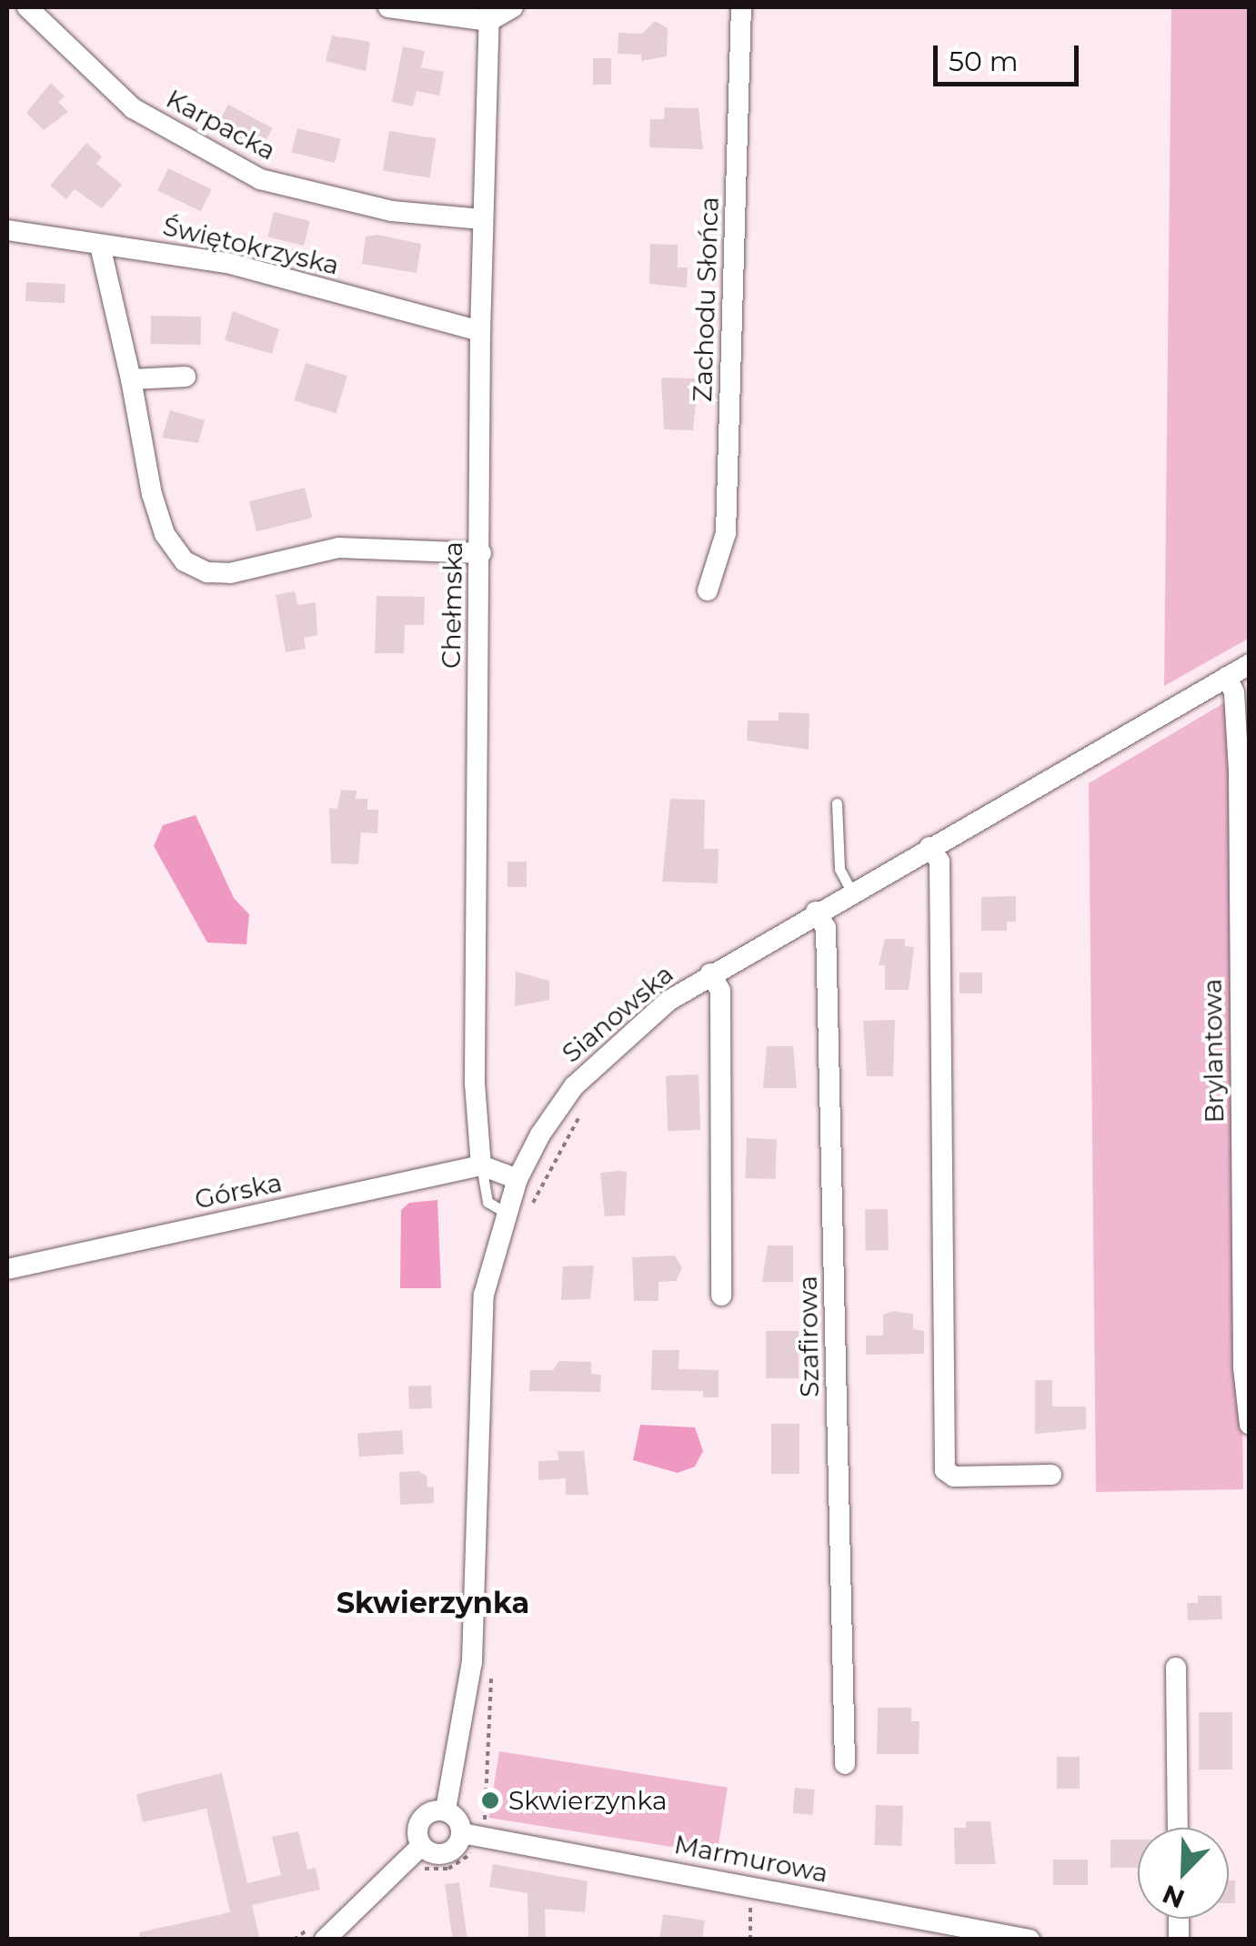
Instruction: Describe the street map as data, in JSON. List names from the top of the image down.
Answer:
{
  "streets": {
    "street": [
      "Karpacka",
      "Świętokrzyska",
      "Zachodu Słońca",
      "Chełmska",
      "Sianowska",
      "Brylantowa",
      "Górska",
      "Szafirowa",
      "Marmurowa"
    ]
  },
  "crossings": [
    ["Karpacka", "Chełmska"],
    ["Świętokrzyska", "Chełmska"],
    ["Chełmska", "Górska"],
    ["Sianowska", "Brylantowa"],
    ["Sianowska", "Szafirowa"],
    ["Sianowska", "Marmurowa"]
  ],
  "districts": ["Skwierzynka"],
  "places": ["Skwierzynka"],
  "scale_bar": "50 m",
  "north": "bottom left"
}
